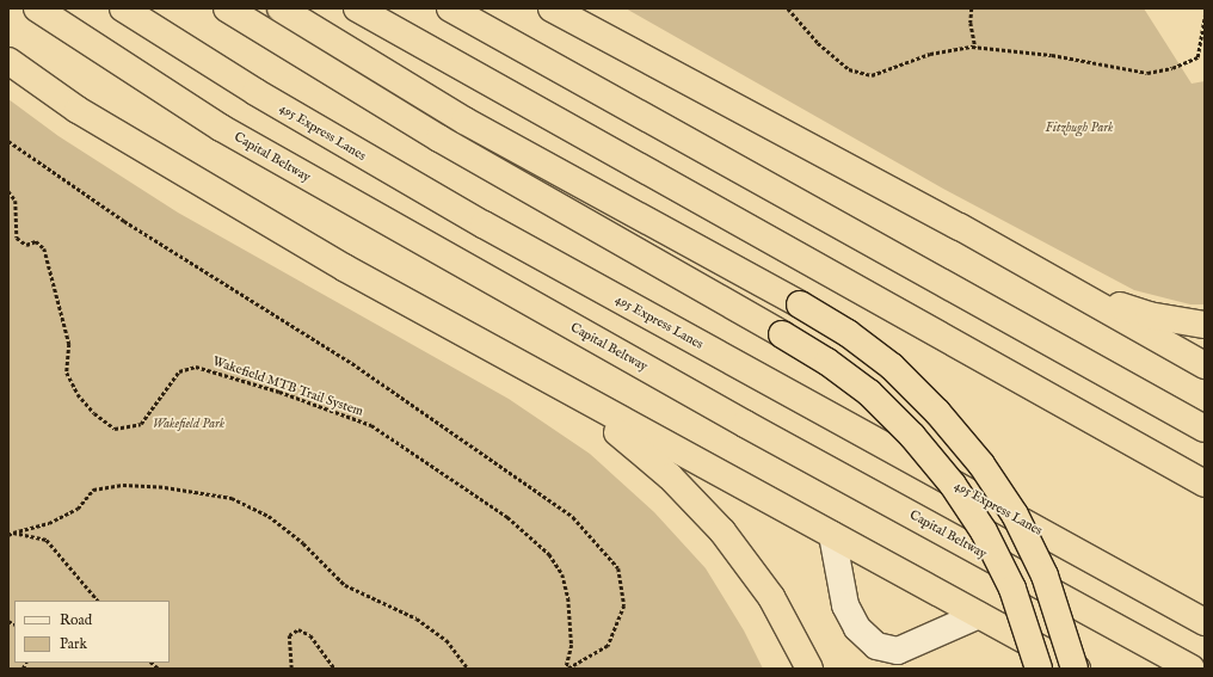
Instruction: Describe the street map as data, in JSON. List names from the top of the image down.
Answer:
{
  "streets": {
    "highway": ["495 Express Lanes", "Capital Beltway"],
    "path": ["Wakefield MTB Trail System"]
  },
  "parks": ["Fitzhugh Park", "Wakefield Park"],
  "legend": ["Road", "Park"]
}
